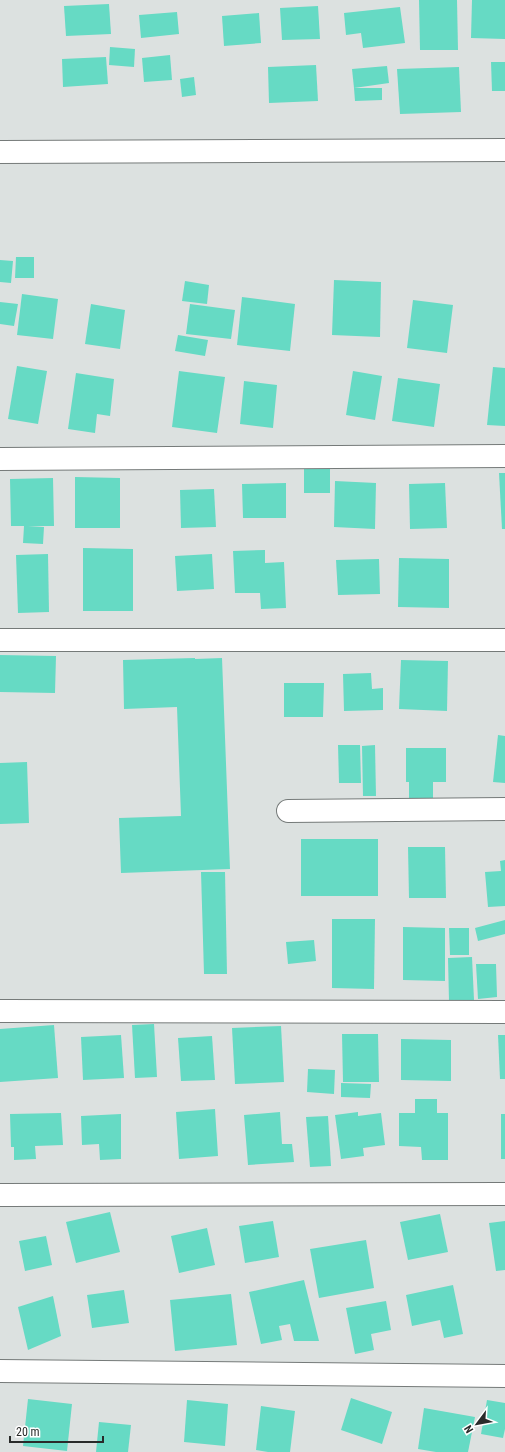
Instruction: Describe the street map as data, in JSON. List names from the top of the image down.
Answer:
{
  "scale_bar": "20 m",
  "north": "bottom left"
}
